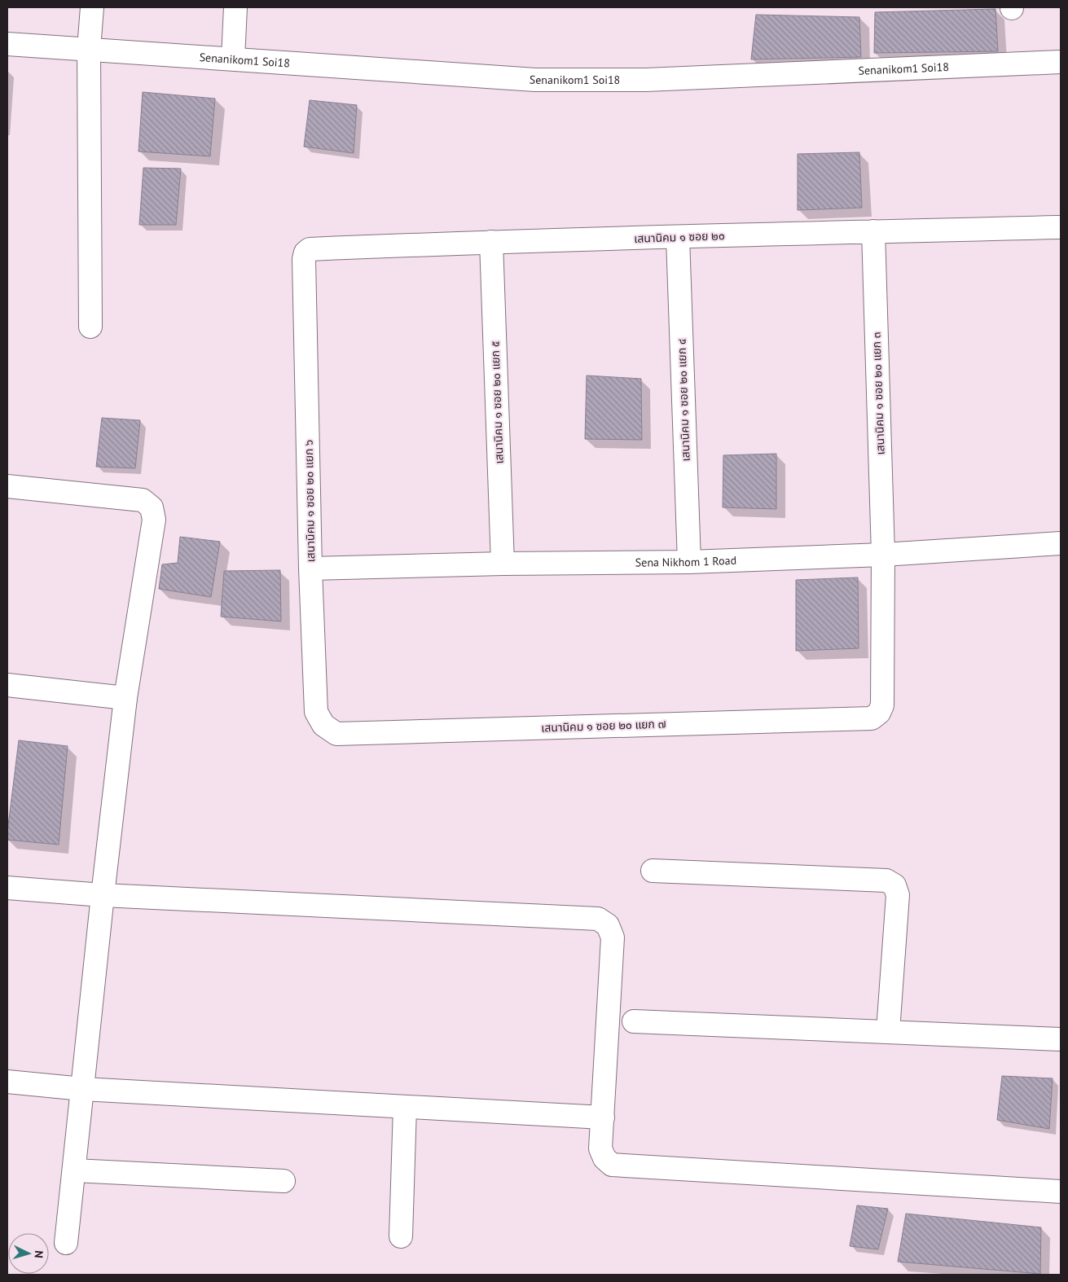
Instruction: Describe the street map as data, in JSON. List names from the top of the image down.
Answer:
{
  "streets": {
    "street": [
      "Senanikom1 Soi18",
      "เสนานิคม ๑ ซอย ๒๐",
      "เสนานิคม ๑ ซอย ๒๐ แยก ๓",
      "เสนานิคม ๑ ซอย ๒๐ แยก ๔",
      "เสนานิคม ๑ ซอย ๒๐ แยก ๕",
      "เสนานิคม ๑ ซอย ๒๐ แยก ๖",
      "Sena Nikhom 1 Road",
      "เสนานิคม ๑ ซอย ๒๐ แยก ๗"
    ]
  },
  "crossings": [
    ["เสนานิคม ๑ ซอย ๒๐", "เสนานิคม ๑ ซอย ๒๐ แยก ๓"],
    ["เสนานิคม ๑ ซอย ๒๐", "เสนานิคม ๑ ซอย ๒๐ แยก ๔"],
    ["เสนานิคม ๑ ซอย ๒๐", "เสนานิคม ๑ ซอย ๒๐ แยก ๕"],
    ["เสนานิคม ๑ ซอย ๒๐", "เสนานิคม ๑ ซอย ๒๐ แยก ๖"],
    ["เสนานิคม ๑ ซอย ๒๐ แยก ๓", "Sena Nikhom 1 Road"],
    ["เสนานิคม ๑ ซอย ๒๐ แยก ๓", "เสนานิคม ๑ ซอย ๒๐ แยก ๗"],
    ["เสนานิคม ๑ ซอย ๒๐ แยก ๔", "Sena Nikhom 1 Road"],
    ["เสนานิคม ๑ ซอย ๒๐ แยก ๕", "Sena Nikhom 1 Road"],
    ["เสนานิคม ๑ ซอย ๒๐ แยก ๖", "Sena Nikhom 1 Road"],
    ["เสนานิคม ๑ ซอย ๒๐ แยก ๖", "เสนานิคม ๑ ซอย ๒๐ แยก ๗"]
  ],
  "north": "right"
}
